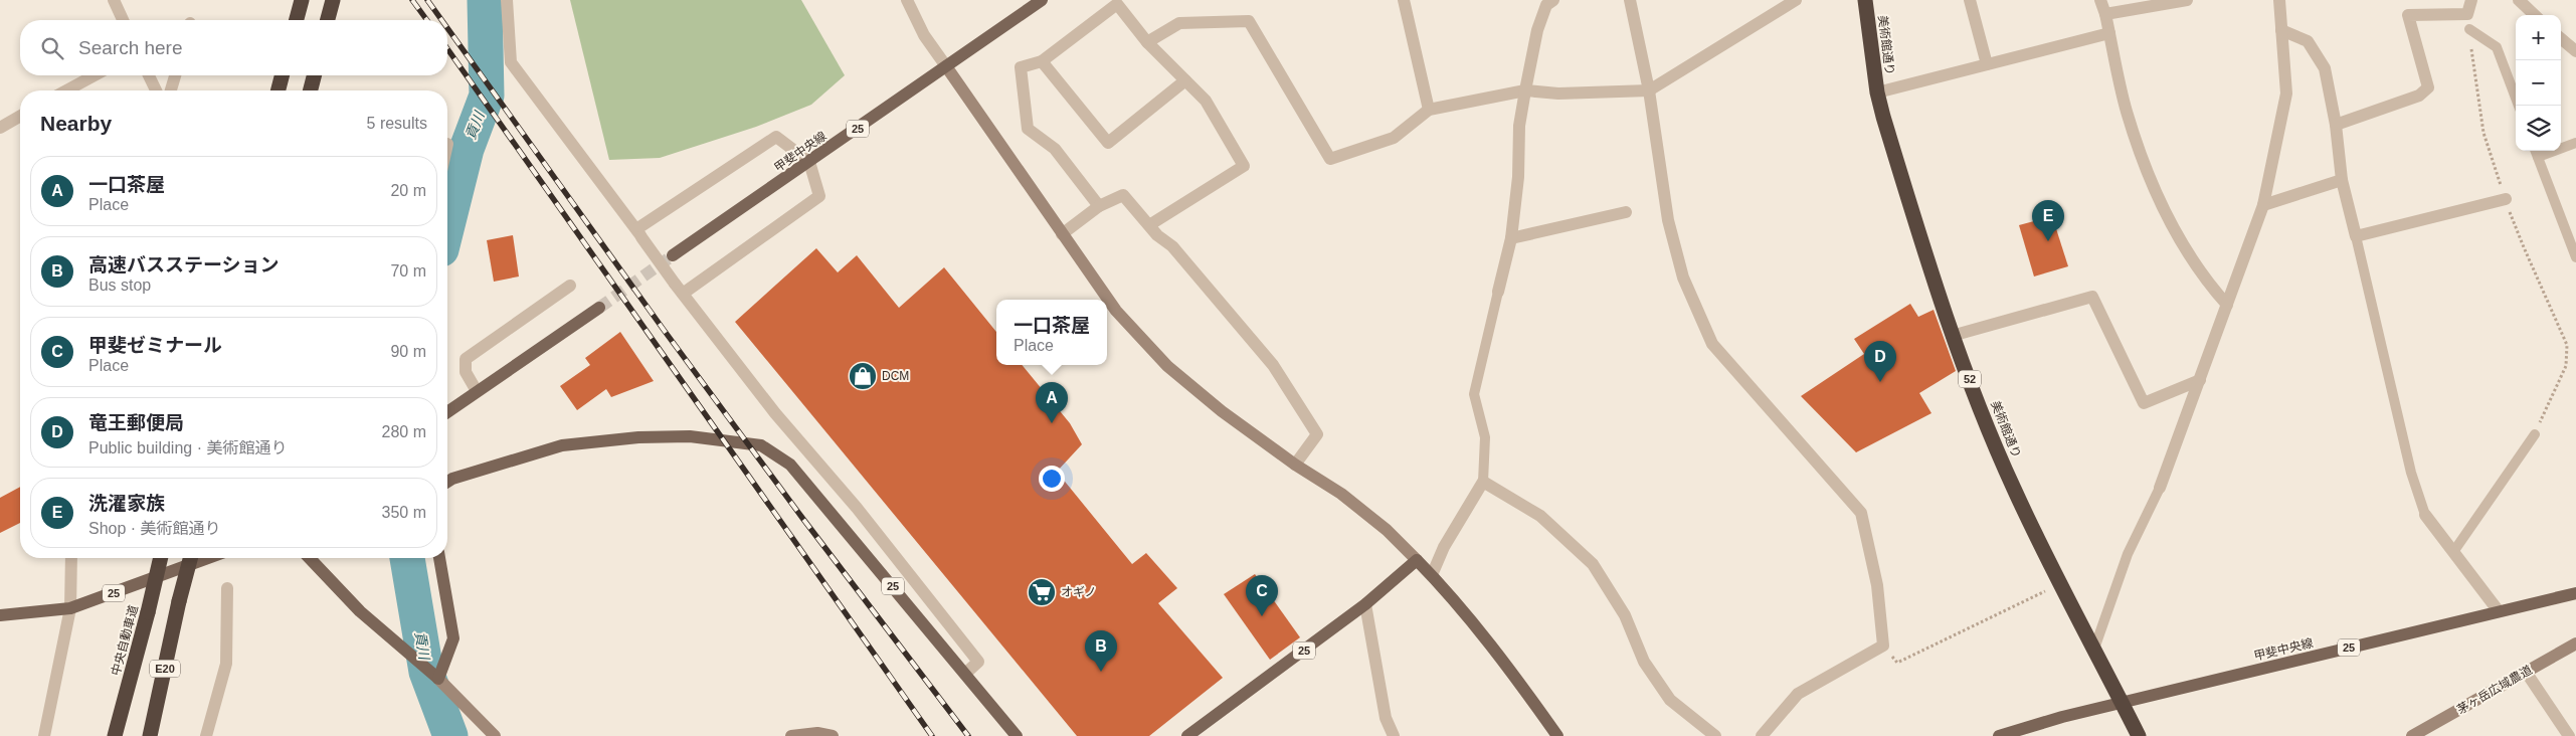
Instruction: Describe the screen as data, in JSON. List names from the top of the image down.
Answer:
{
  "streets": {
    "highway": [
      "美術館通り",
      "52",
      "中央自動車道",
      "E20"
    ],
    "main road": ["25", "甲斐中央線"],
    "street": ["茅ヶ岳広域農道"]
  },
  "crossings": [
    ["美術館通り", "甲斐中央線"]
  ],
  "water": ["貢川"],
  "places": {
    "shop": ["DCM"],
    "supermarket": ["オギノ"]
  },
  "page": {
    "map_buttons": ["+", "−"],
    "search": "Search here",
    "heading": ["Nearby", "5 results"],
    "list": [
      {
        "mark": "A",
        "name": "一口茶屋",
        "note": "Place",
        "value": "20 m"
      },
      {
        "mark": "B",
        "name": "高速バスステーション",
        "note": "Bus stop",
        "value": "70 m"
      },
      {
        "mark": "C",
        "name": "甲斐ゼミナール",
        "note": "Place",
        "value": "90 m"
      },
      {
        "mark": "D",
        "name": "竜王郵便局",
        "note": "Public building · 美術館通り",
        "value": "280 m"
      },
      {
        "mark": "E",
        "name": "洗濯家族",
        "note": "Shop · 美術館通り",
        "value": "350 m"
      }
    ],
    "pins": [
      "E",
      "D",
      "A",
      "C",
      "B"
    ],
    "popup": ["一口茶屋", "Place"]
  }
}
